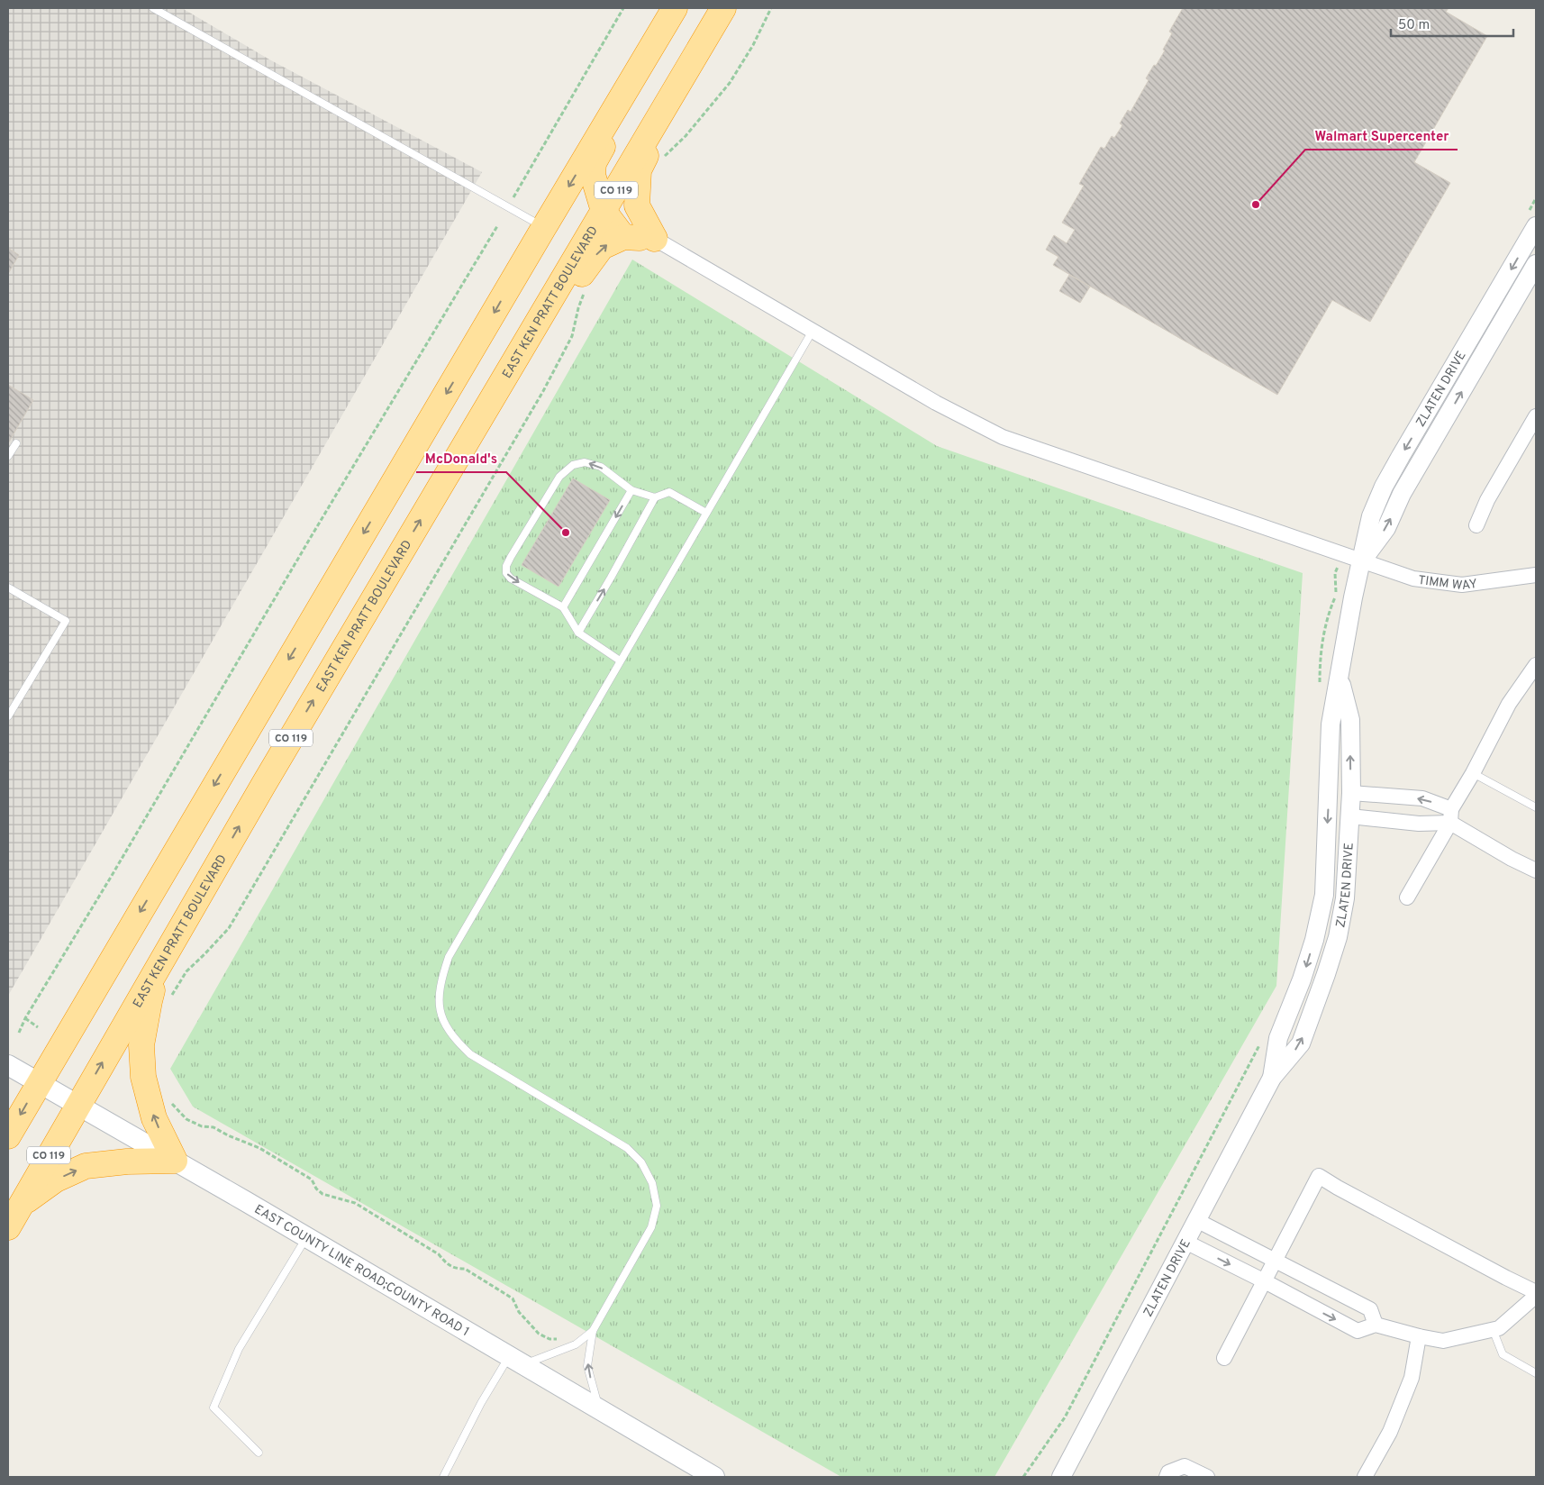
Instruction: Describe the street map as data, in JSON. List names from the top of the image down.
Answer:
{
  "streets": {
    "highway": ["CO 119", "EAST KEN PRATT BOULEVARD"],
    "main road": ["EAST COUNTY LINE ROAD;COUNTY ROAD 1"],
    "street": ["ZLATEN DRIVE", "TIMM WAY"]
  },
  "crossings": [
    ["EAST KEN PRATT BOULEVARD", "EAST COUNTY LINE ROAD;COUNTY ROAD 1"],
    ["ZLATEN DRIVE", "TIMM WAY"]
  ],
  "places": ["Walmart Supercenter", "McDonald's"],
  "scale_bar": "50 m"
}
